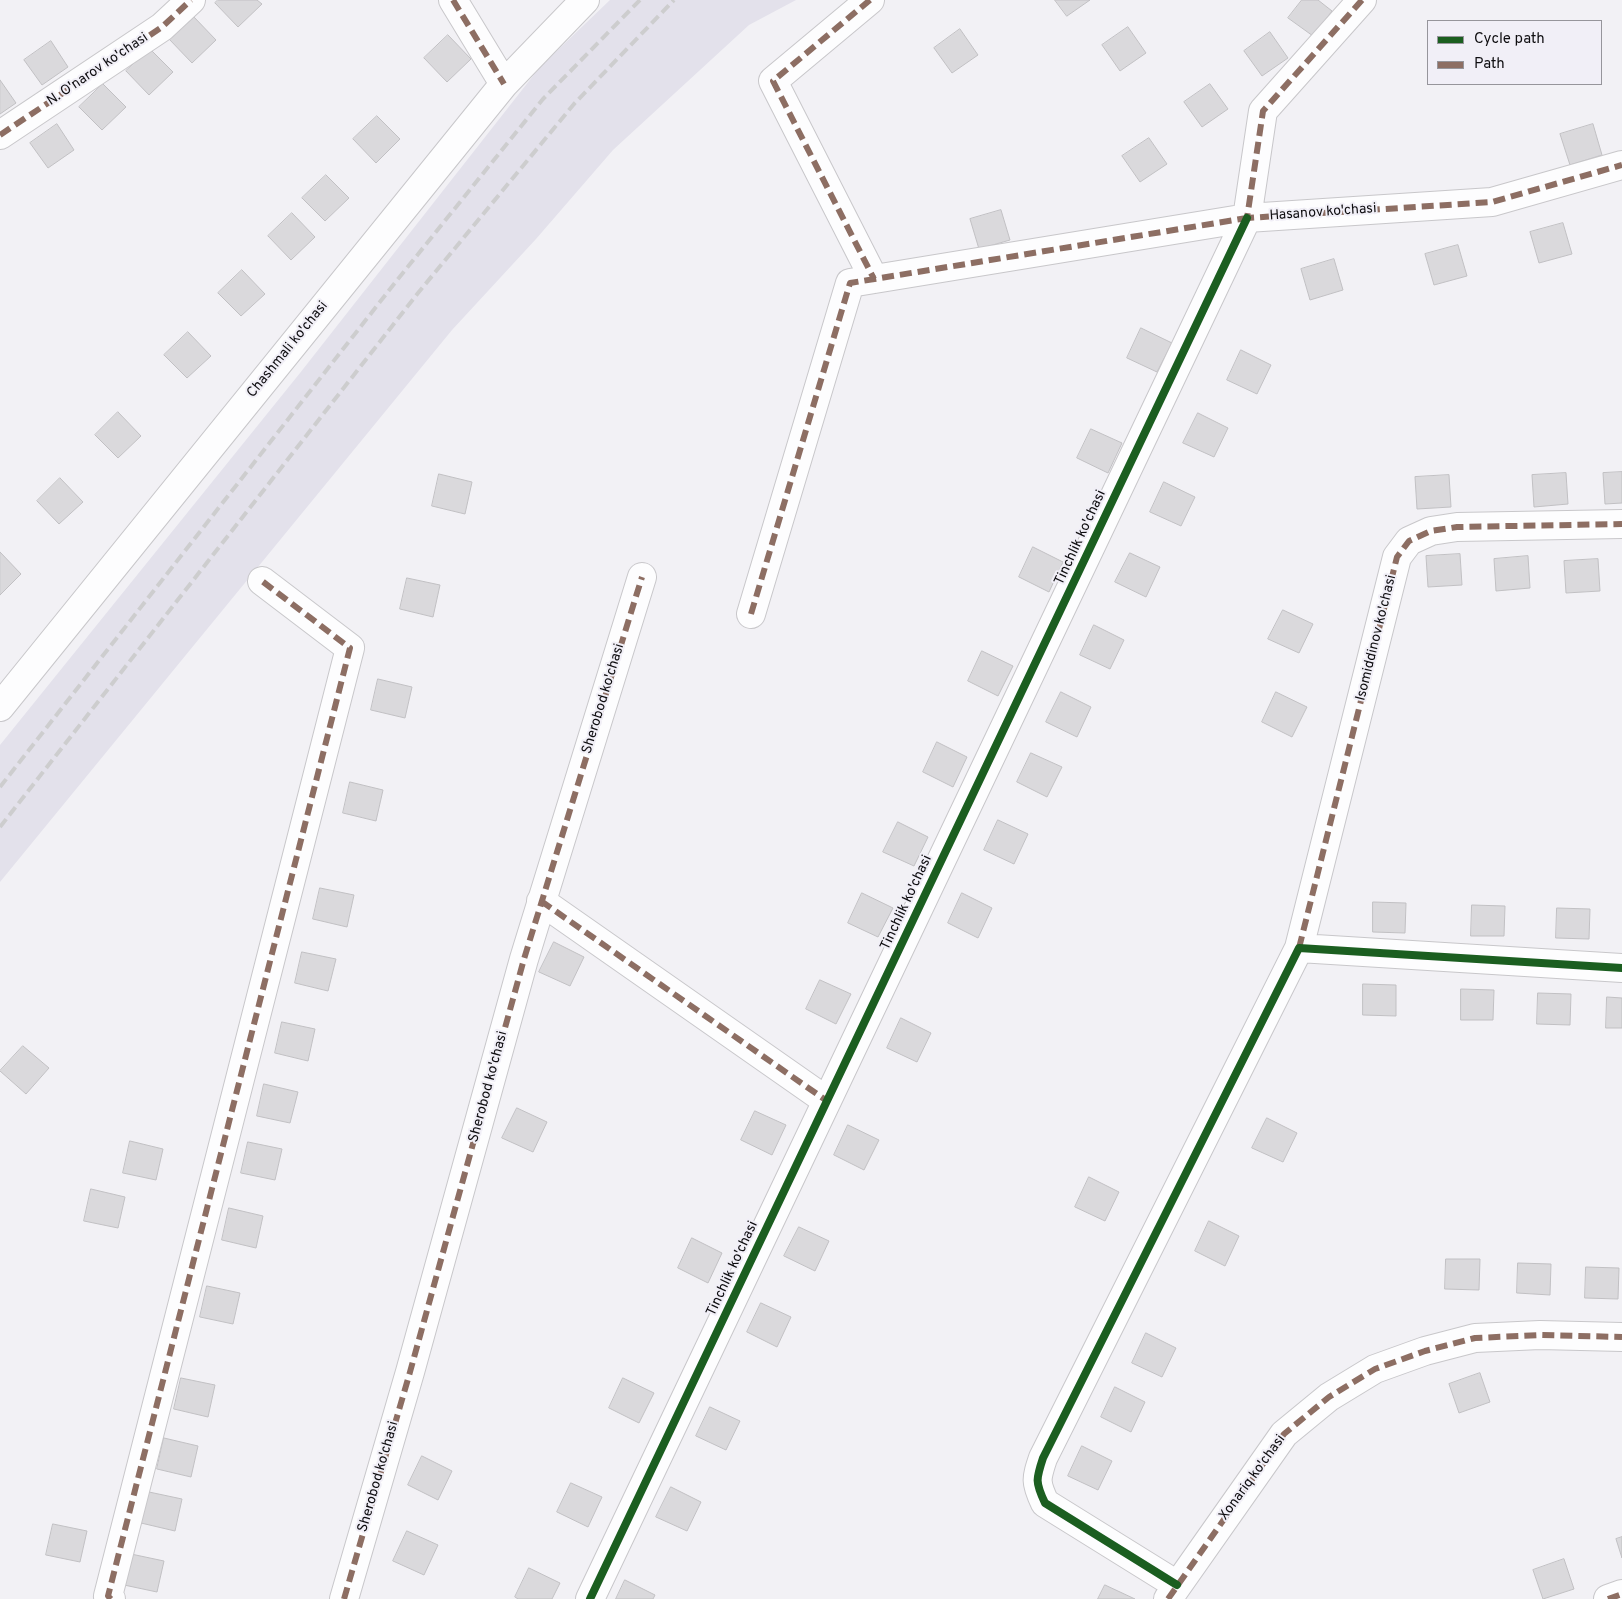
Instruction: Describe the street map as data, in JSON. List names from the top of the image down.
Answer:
{
  "streets": {
    "street": [
      "N. O'narov ko'chasi",
      "Hasanov ko'chasi",
      "Chashmali ko'chasi",
      "Tinchlik ko'chasi",
      "Isomiddinov ko'chasi",
      "Sherobod ko'chasi",
      "Xonariq ko'chasi"
    ]
  },
  "crossings": [
    ["Hasanov ko'chasi", "Tinchlik ko'chasi"],
    ["Isomiddinov ko'chasi", "Xonariq ko'chasi"]
  ],
  "legend": ["Cycle path", "Path"]
}
